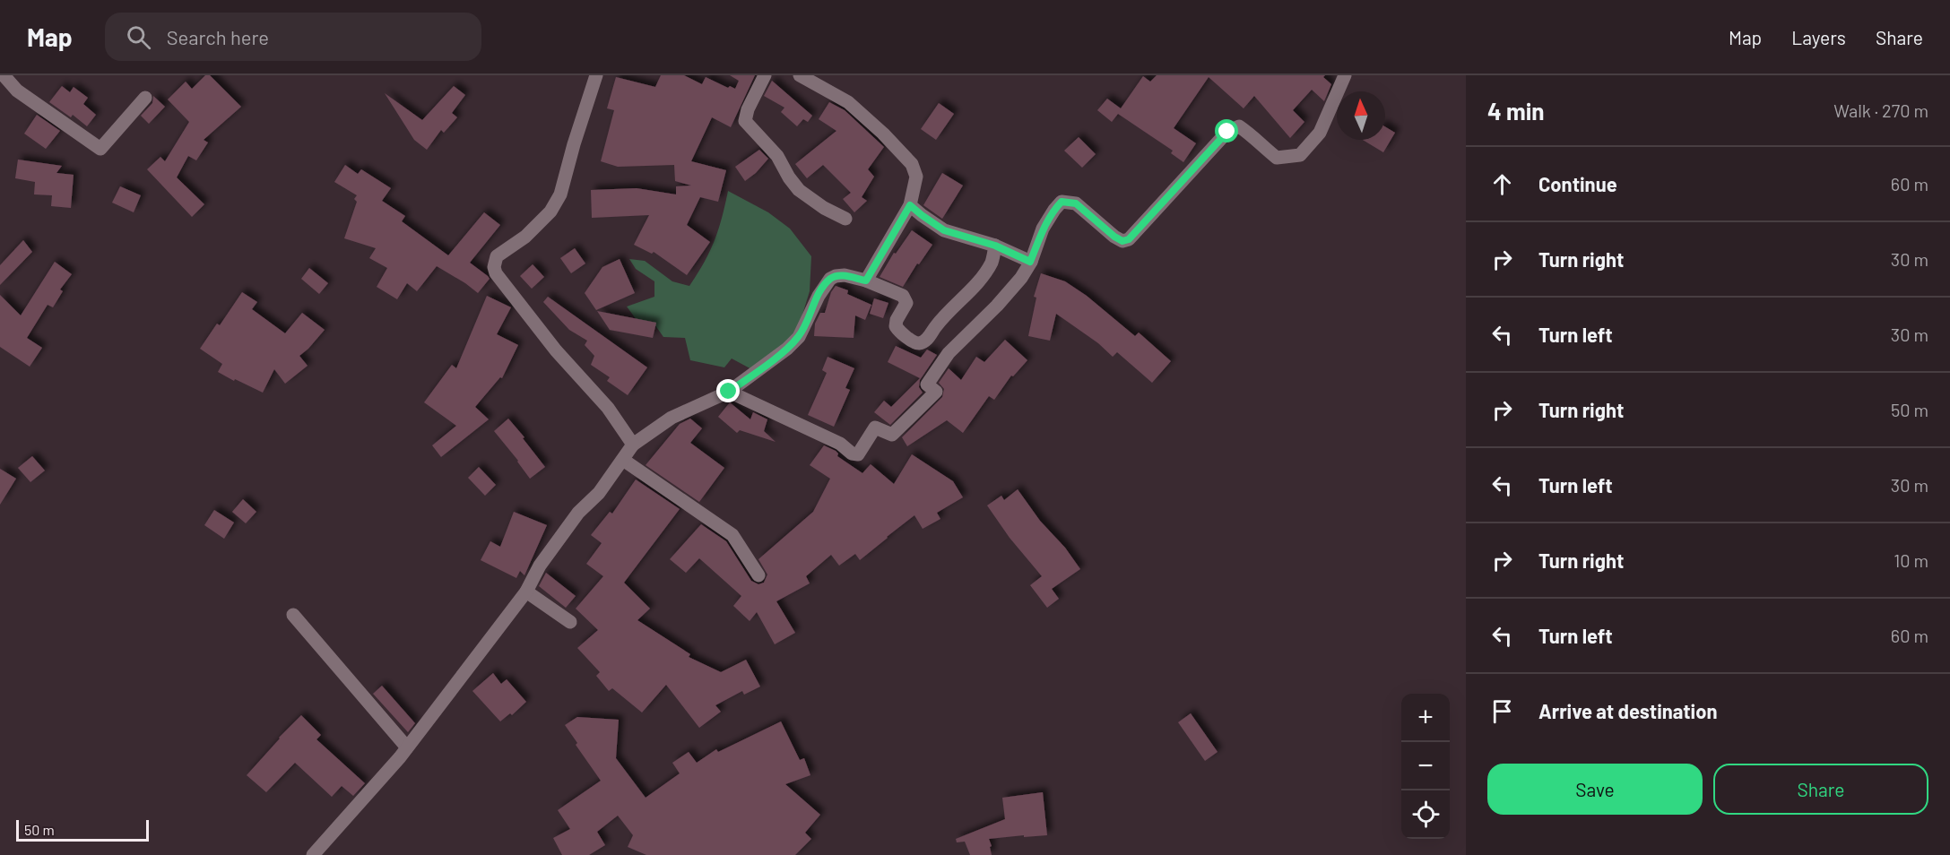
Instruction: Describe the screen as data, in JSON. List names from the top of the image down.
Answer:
{
  "scale_bar": "50 m",
  "north": "top",
  "page": {
    "header": "Map",
    "search": "Search here",
    "nav": ["Map", "Layers", "Share"],
    "heading": ["4 min", "Walk · 270 m"],
    "list": [
      ["Continue", "60 m"],
      ["Turn right", "30 m"],
      ["Turn left", "30 m"],
      ["Turn right", "50 m"],
      ["Turn left", "30 m"],
      ["Turn right", "10 m"],
      ["Turn left", "60 m"],
      "Arrive at destination"
    ],
    "map_buttons": ["+", "−"],
    "buttons": ["Save", "Share"],
    "scale": "50 m"
  }
}
